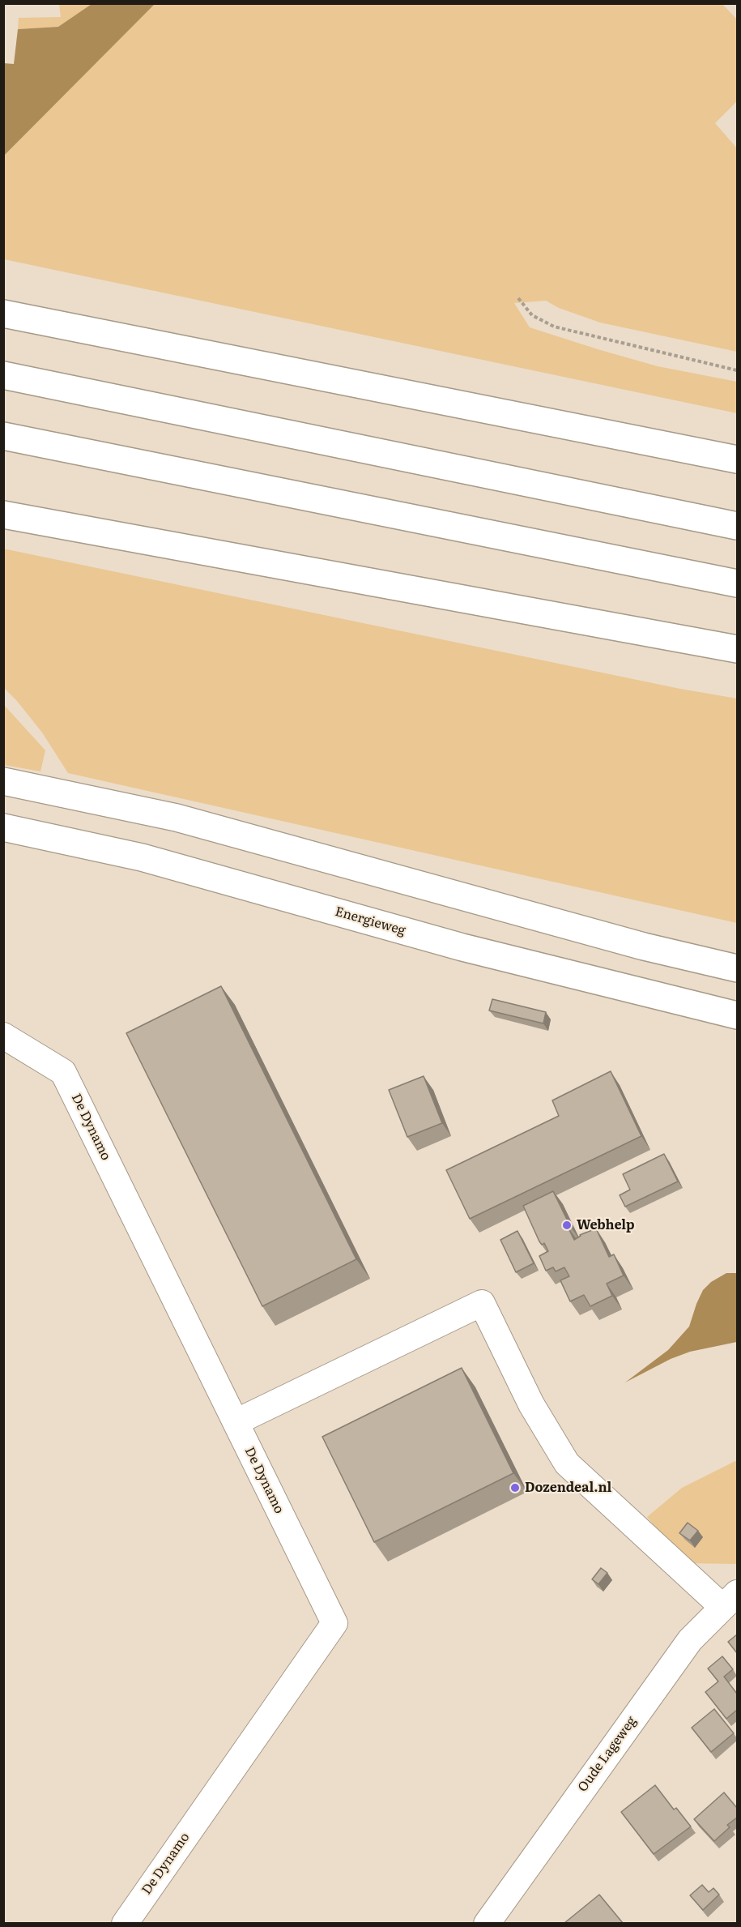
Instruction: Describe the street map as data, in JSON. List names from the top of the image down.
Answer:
{
  "streets": {
    "main road": ["Energieweg"],
    "street": ["De Dynamo", "Oude Lageweg"]
  },
  "places": ["Webhelp", "Dozendeal.nl"]
}
